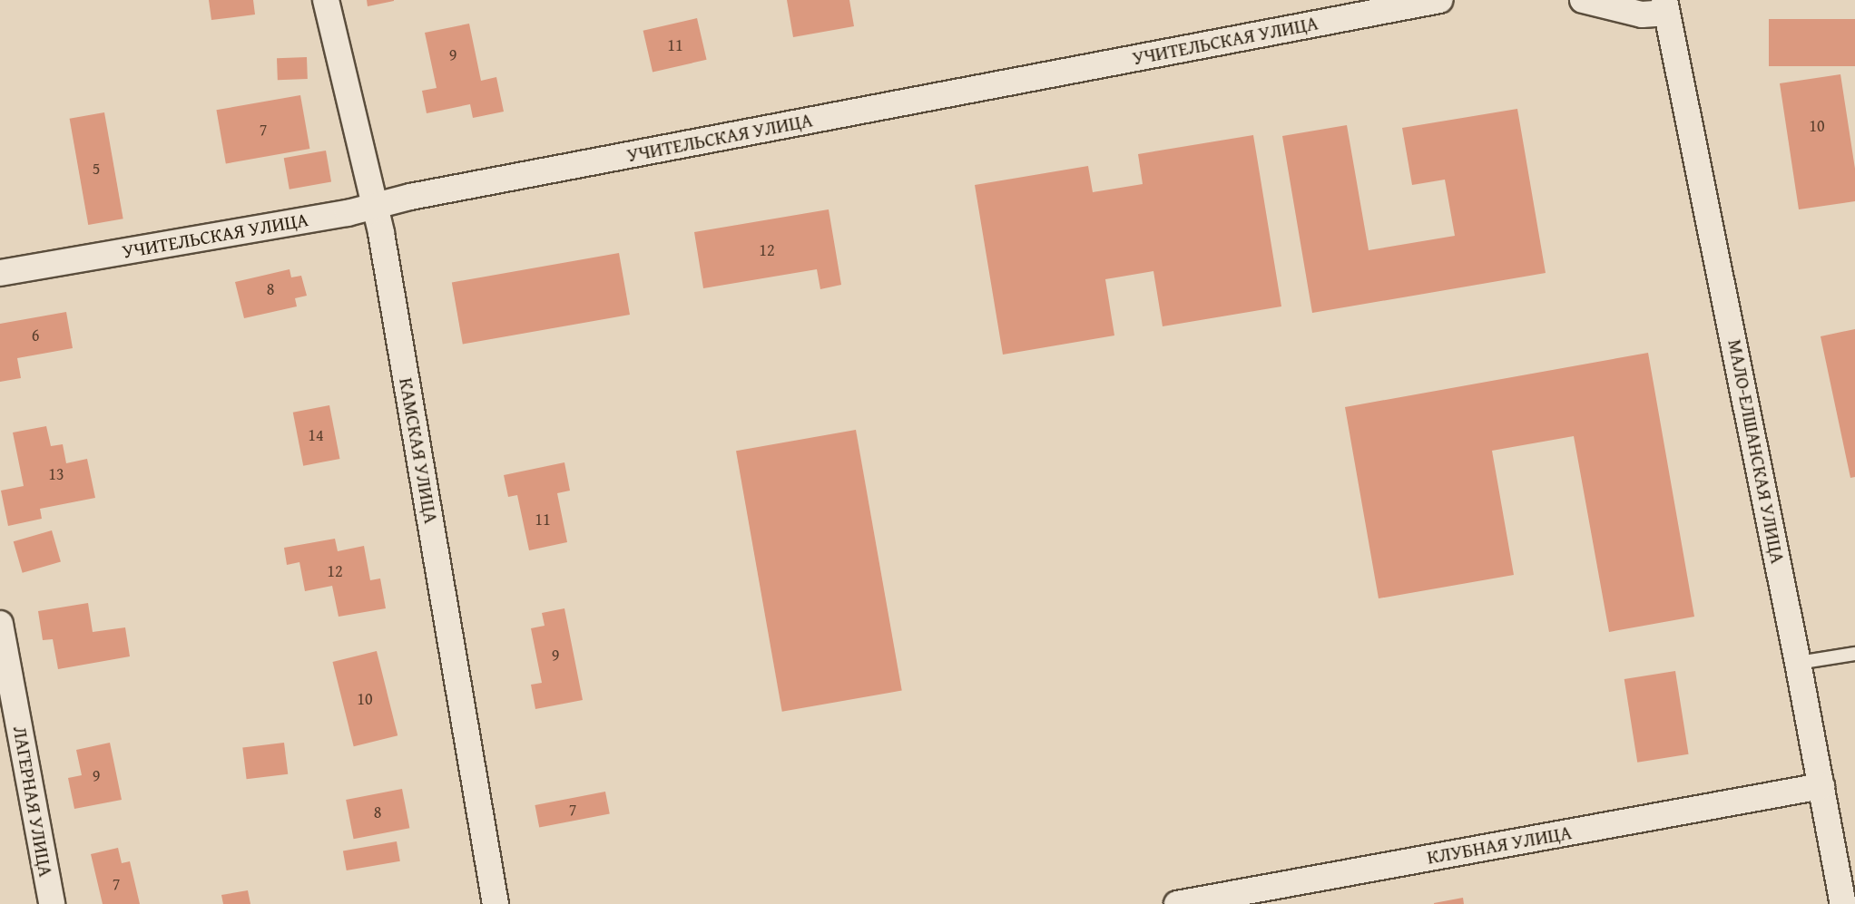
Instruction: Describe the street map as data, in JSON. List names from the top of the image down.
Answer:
{
  "streets": {
    "street": [
      "УЧИТЕЛЬСКАЯ УЛИЦА",
      "КАМСКАЯ УЛИЦА",
      "МАЛО-ЕЛШАНСКАЯ УЛИЦА",
      "ЛАГЕРНАЯ УЛИЦА",
      "КЛУБНАЯ УЛИЦА"
    ]
  },
  "crossings": [
    ["УЧИТЕЛЬСКАЯ УЛИЦА", "КАМСКАЯ УЛИЦА"],
    ["МАЛО-ЕЛШАНСКАЯ УЛИЦА", "КЛУБНАЯ УЛИЦА"]
  ],
  "house_numbers": [
    "11",
    "9",
    "10",
    "7",
    "5",
    "12",
    "8",
    "6",
    "14",
    "13",
    "11",
    "12",
    "9",
    "10",
    "9",
    "7",
    "8",
    "7"
  ]
}
